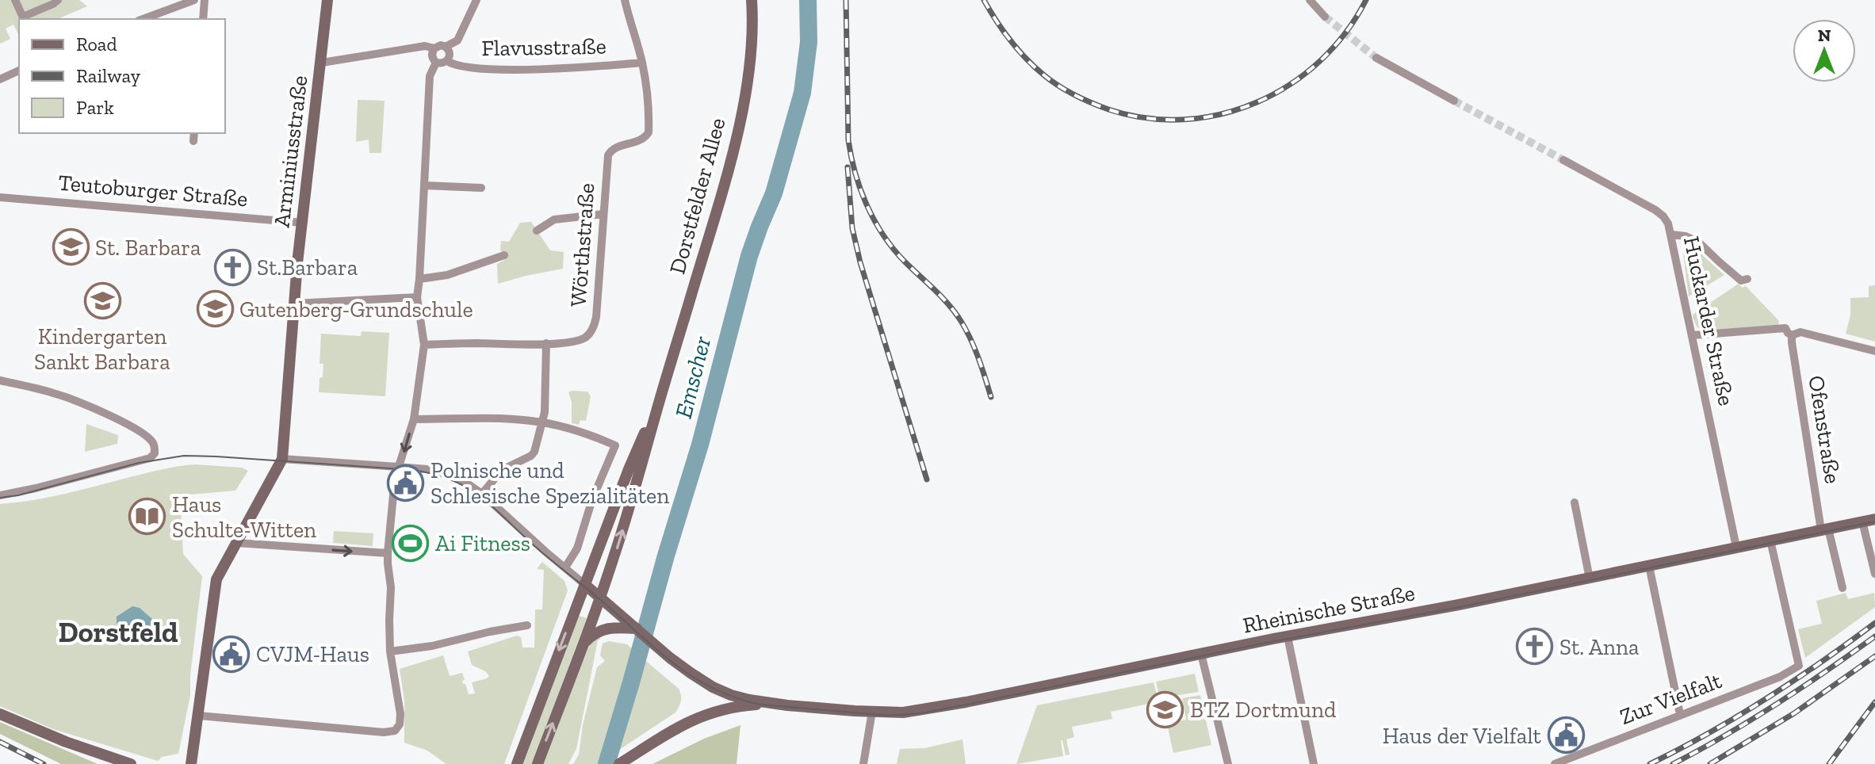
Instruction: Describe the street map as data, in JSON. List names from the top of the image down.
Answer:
{
  "streets": {
    "main road": ["Arminiusstraße", "Dorstfelder Allee", "Rheinische Straße"],
    "street": [
      "Flavusstraße",
      "Teutoburger Straße",
      "Wörthstraße",
      "Huckarder Straße",
      "Ofenstraße",
      "Zur Vielfalt"
    ]
  },
  "crossings": [
    ["Flavusstraße", "Wörthstraße"],
    ["Arminiusstraße", "Teutoburger Straße"],
    ["Dorstfelder Allee", "Rheinische Straße"],
    ["Huckarder Straße", "Rheinische Straße"],
    ["Ofenstraße", "Rheinische Straße"],
    ["Rheinische Straße", "Zur Vielfalt"]
  ],
  "districts": ["Dorstfeld"],
  "water": ["Emscher"],
  "places": {
    "school or university": [
      "St. Barbara",
      "Kindergarten Sankt Barbara",
      "Gutenberg-Grundschule",
      "BTZ Dortmund"
    ],
    "church": ["St.Barbara", "St. Anna"],
    "public building": ["Polnische und Schlesische Spezialitäten", "CVJM-Haus", "Haus der Vielfalt"],
    "library": ["Haus Schulte-Witten"],
    "sports": ["Ai Fitness"]
  },
  "legend": ["Road", "Railway", "Park"],
  "north": "top"
}
